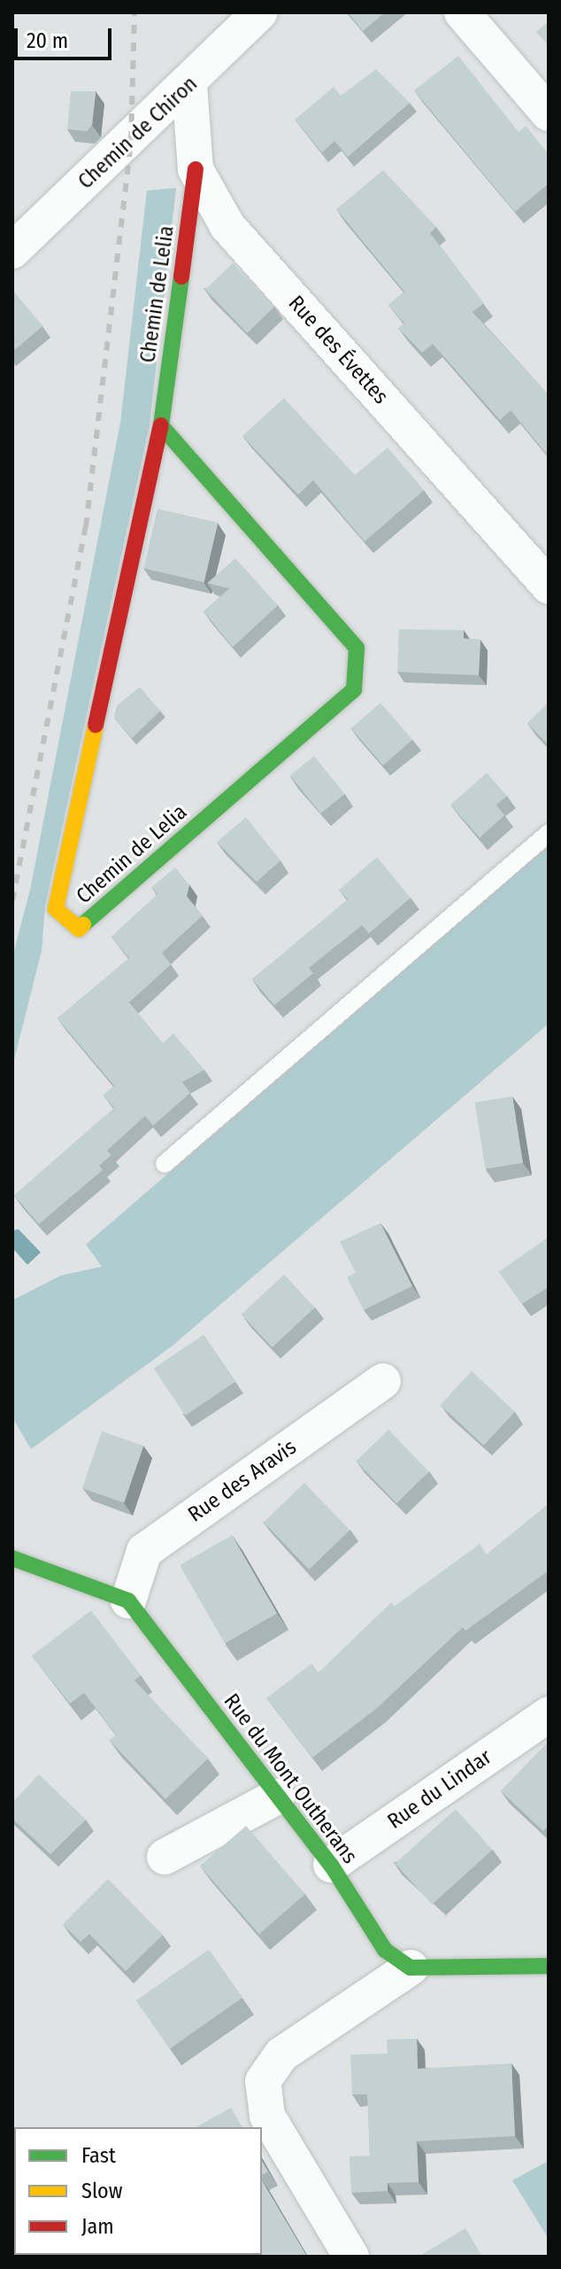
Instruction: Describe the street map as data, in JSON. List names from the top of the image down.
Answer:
{
  "streets": {
    "street": [
      "Chemin de Chiron",
      "Chemin de Lelia",
      "Rue des Évettes",
      "Rue des Aravis",
      "Rue du Mont Outherans",
      "Rue du Lindar"
    ]
  },
  "crossings": [
    ["Chemin de Chiron", "Rue des Évettes"],
    ["Chemin de Lelia", "Rue des Évettes"],
    ["Rue des Aravis", "Rue du Mont Outherans"],
    ["Rue du Mont Outherans", "Rue du Lindar"]
  ],
  "legend": ["Fast", "Slow", "Jam"],
  "scale_bar": "20 m"
}
